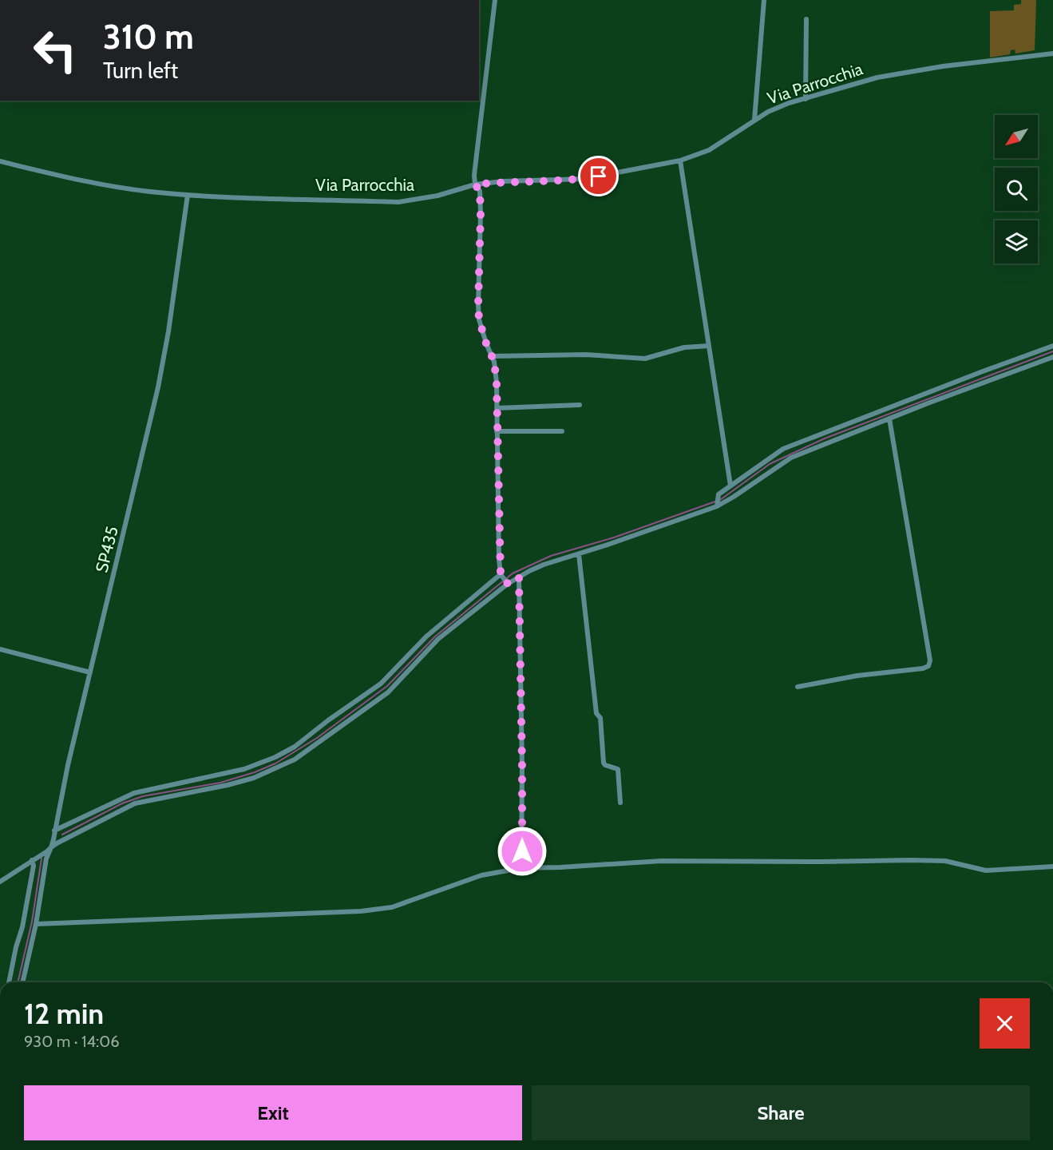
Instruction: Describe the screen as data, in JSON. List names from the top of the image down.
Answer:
{
  "streets": {
    "street": ["Via Parrocchia", "SP435"]
  },
  "crossings": [
    ["Via Parrocchia", "SP435"]
  ],
  "north": "bottom left",
  "page": {
    "turn": ["310 m", "Turn left"],
    "heading": ["12 min", "930 m · 14:06"],
    "buttons": ["Exit", "Share"]
  }
}
